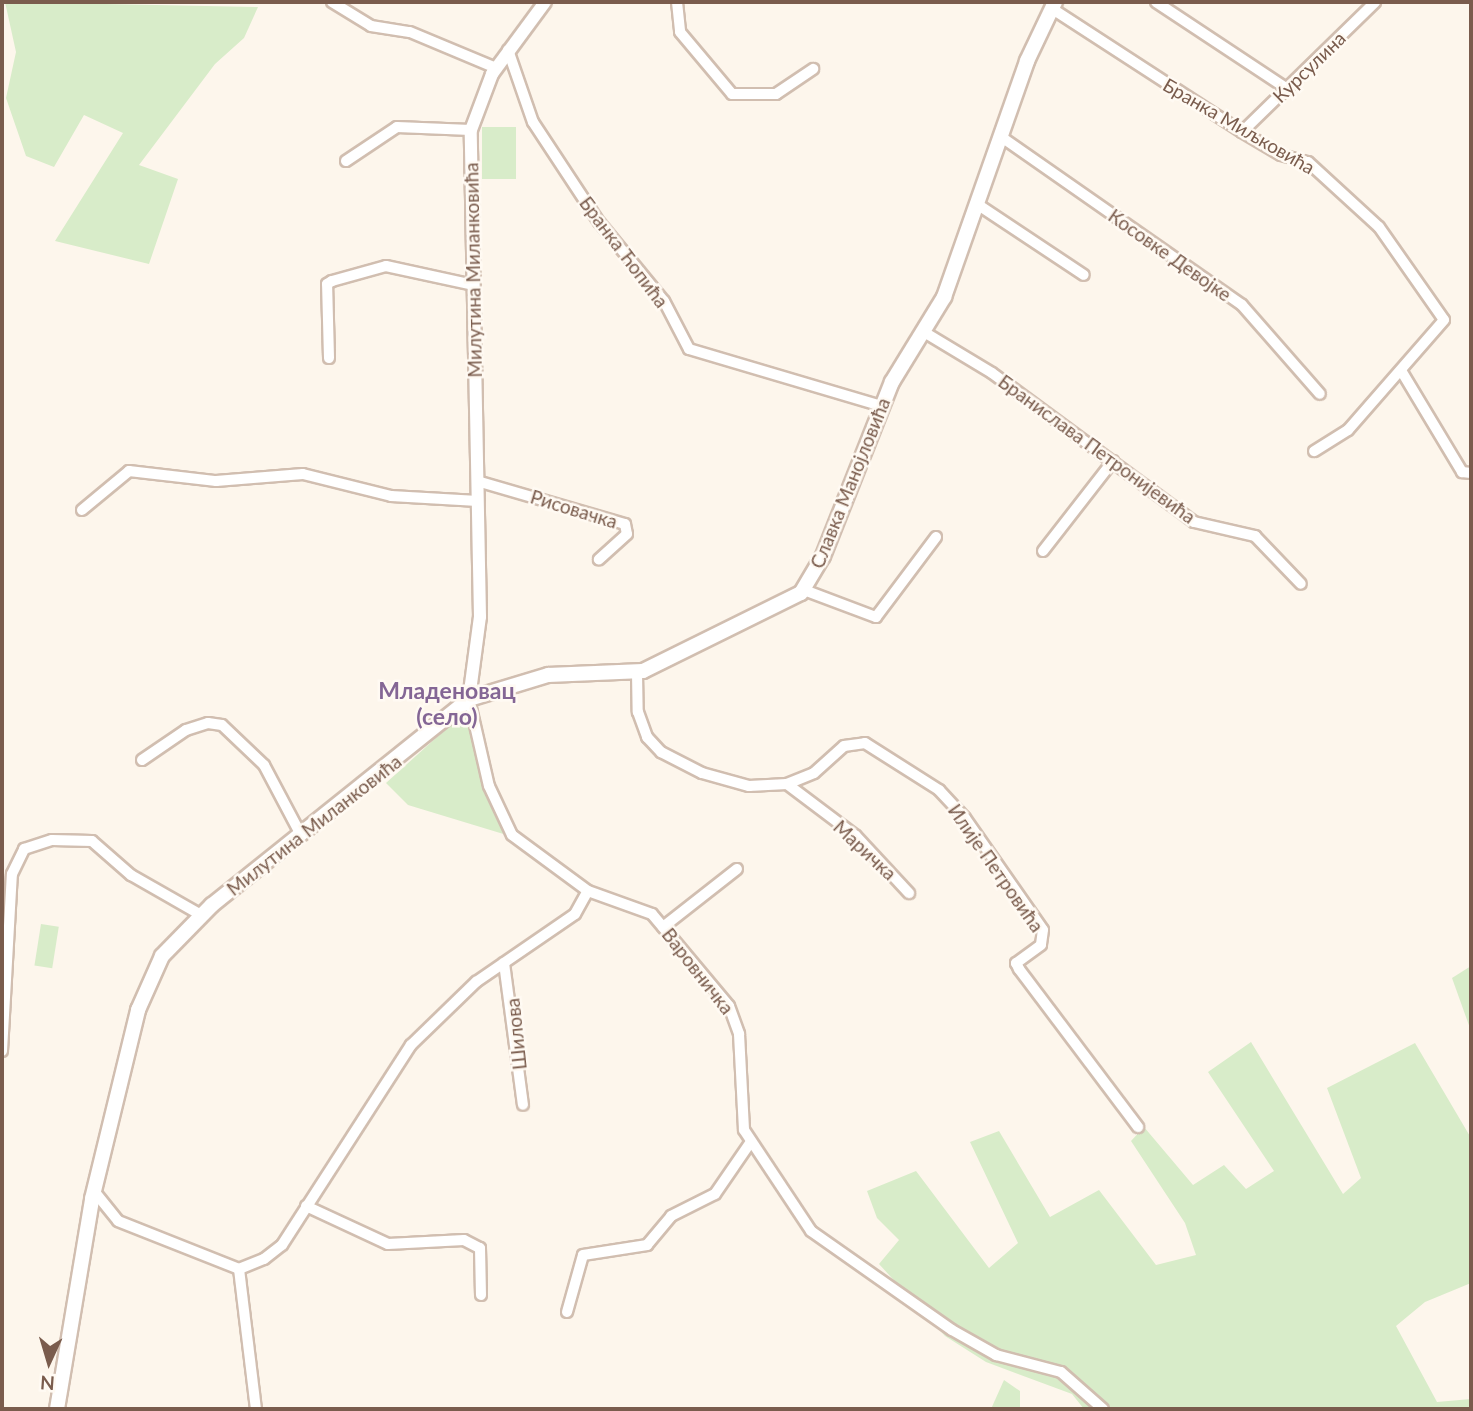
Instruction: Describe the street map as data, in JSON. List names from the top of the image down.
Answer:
{
  "streets": {
    "main road": ["Милутина Миланковића", "Славка Манојловића"],
    "street": [
      "Курсулина",
      "Бранка Миљковића",
      "Бранка Ћопића",
      "Косовке Девојке",
      "Бранислава Петронијевића",
      "Рисовачка",
      "Маричка",
      "Илије Петровића",
      "Варовничка",
      "Шилова"
    ]
  },
  "crossings": [
    ["Курсулина", "Бранка Миљковића"],
    ["Бранка Миљковића", "Славка Манојловића"],
    ["Бранка Ћопића", "Милутина Миланковића"],
    ["Бранка Ћопића", "Славка Манојловића"],
    ["Косовке Девојке", "Славка Манојловића"],
    ["Милутина Миланковића", "Славка Манојловића"],
    ["Милутина Миланковића", "Рисовачка"],
    ["Милутина Миланковића", "Варовничка"],
    ["Бранислава Петронијевића", "Славка Манојловића"],
    ["Славка Манојловића", "Илије Петровића"],
    ["Славка Манојловића", "Варовничка"],
    ["Маричка", "Илије Петровића"]
  ],
  "districts": ["Младеновац (село)"],
  "north": "bottom"
}
